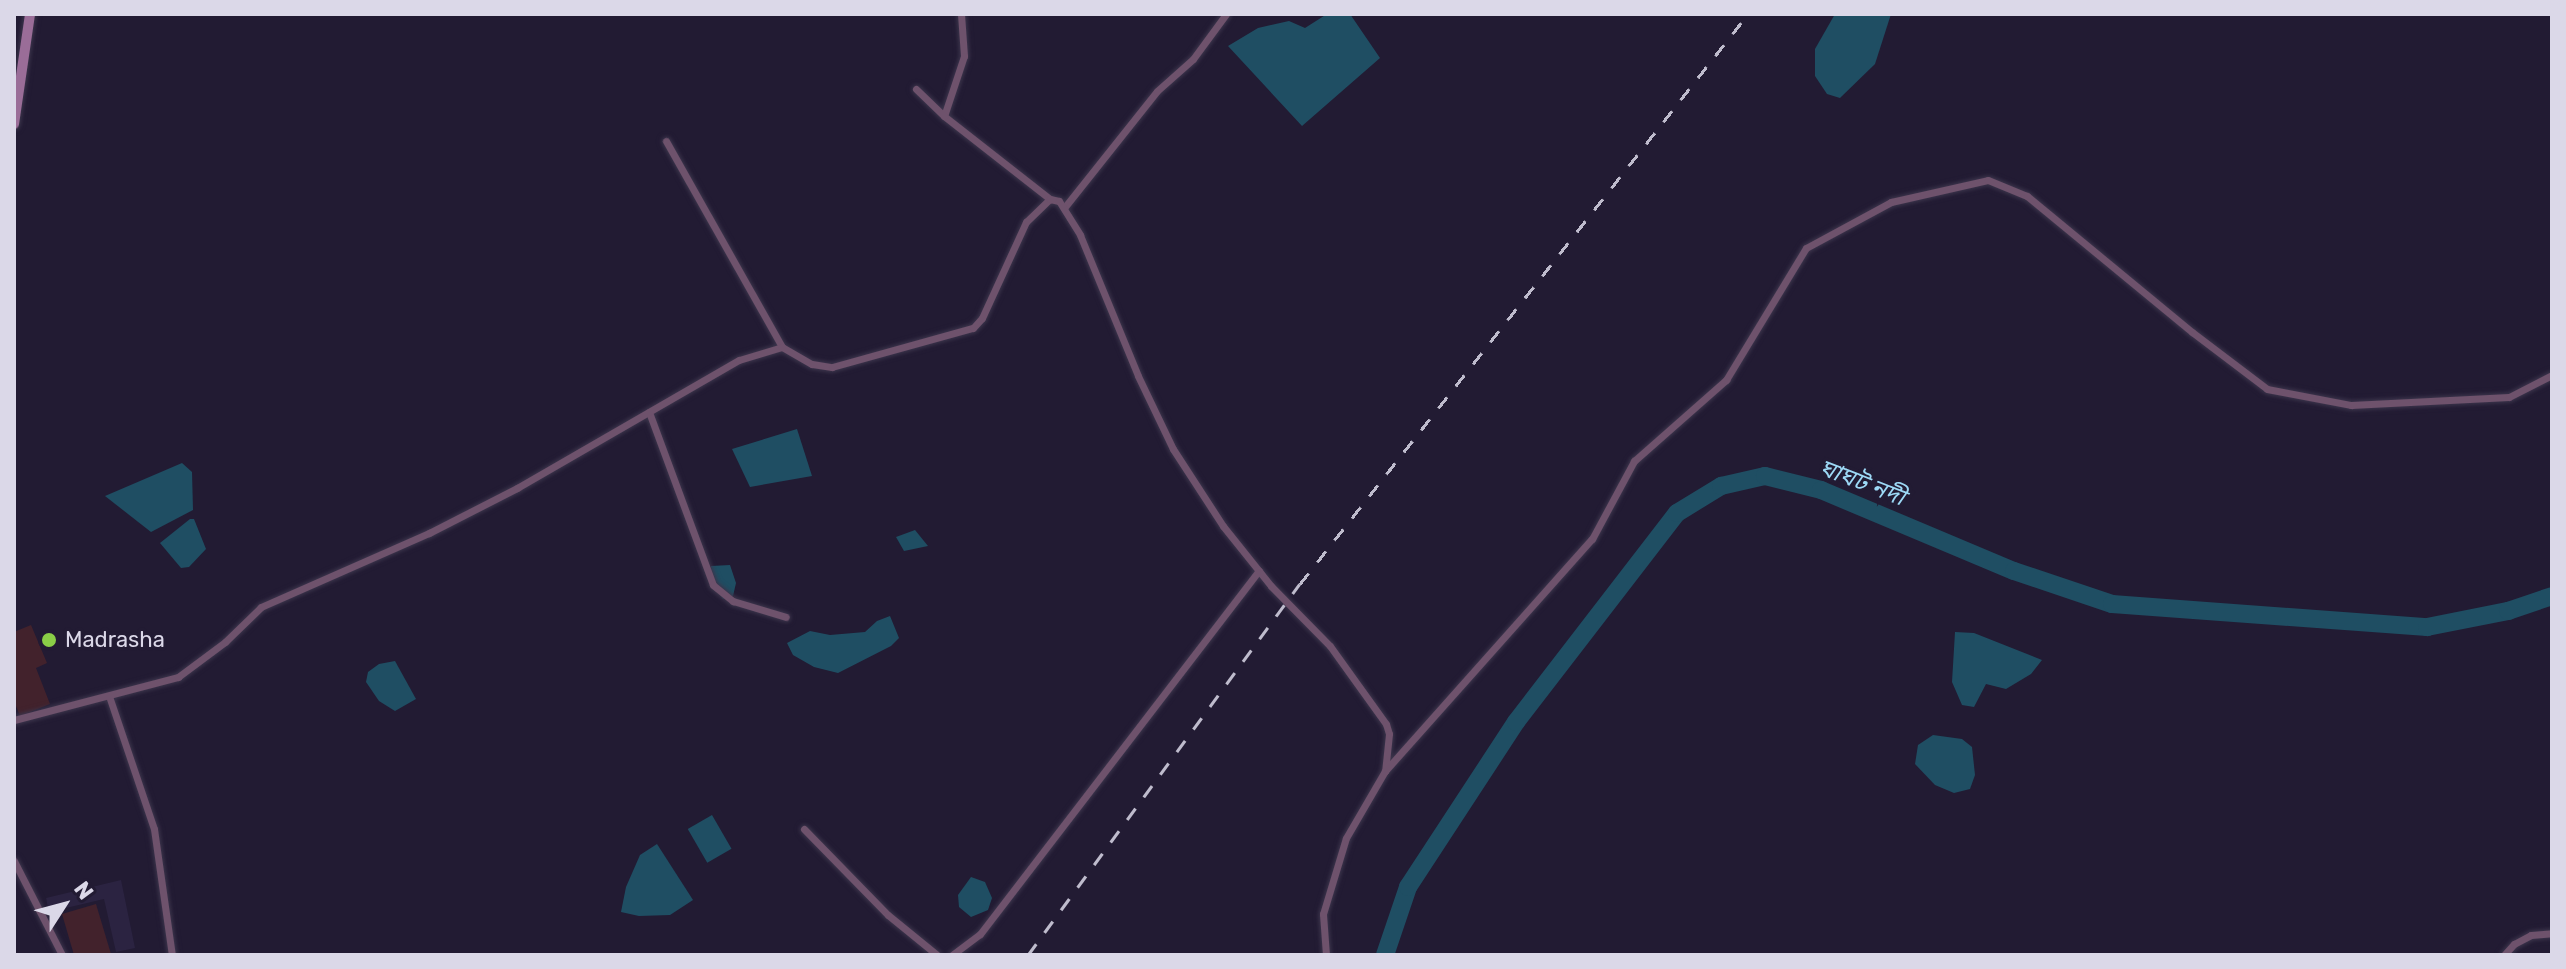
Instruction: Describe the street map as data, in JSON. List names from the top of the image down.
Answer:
{
  "water": ["ঘাঘট নদী"],
  "places": ["Madrasha"],
  "north": "top right"
}
